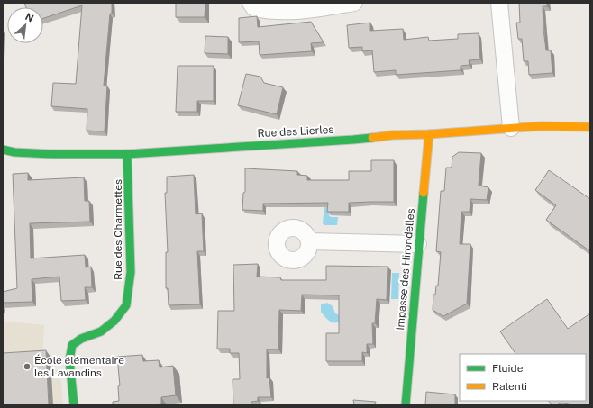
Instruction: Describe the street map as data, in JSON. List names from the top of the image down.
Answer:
{
  "streets": {
    "street": ["Rue des Lierles", "Rue des Charmettes", "Impasse des Hirondelles"]
  },
  "crossings": [
    ["Rue des Lierles", "Rue des Charmettes"],
    ["Rue des Lierles", "Impasse des Hirondelles"]
  ],
  "places": ["École élémentaire les Lavandins"],
  "legend": ["Fluide", "Ralenti"],
  "north": "top right"
}
